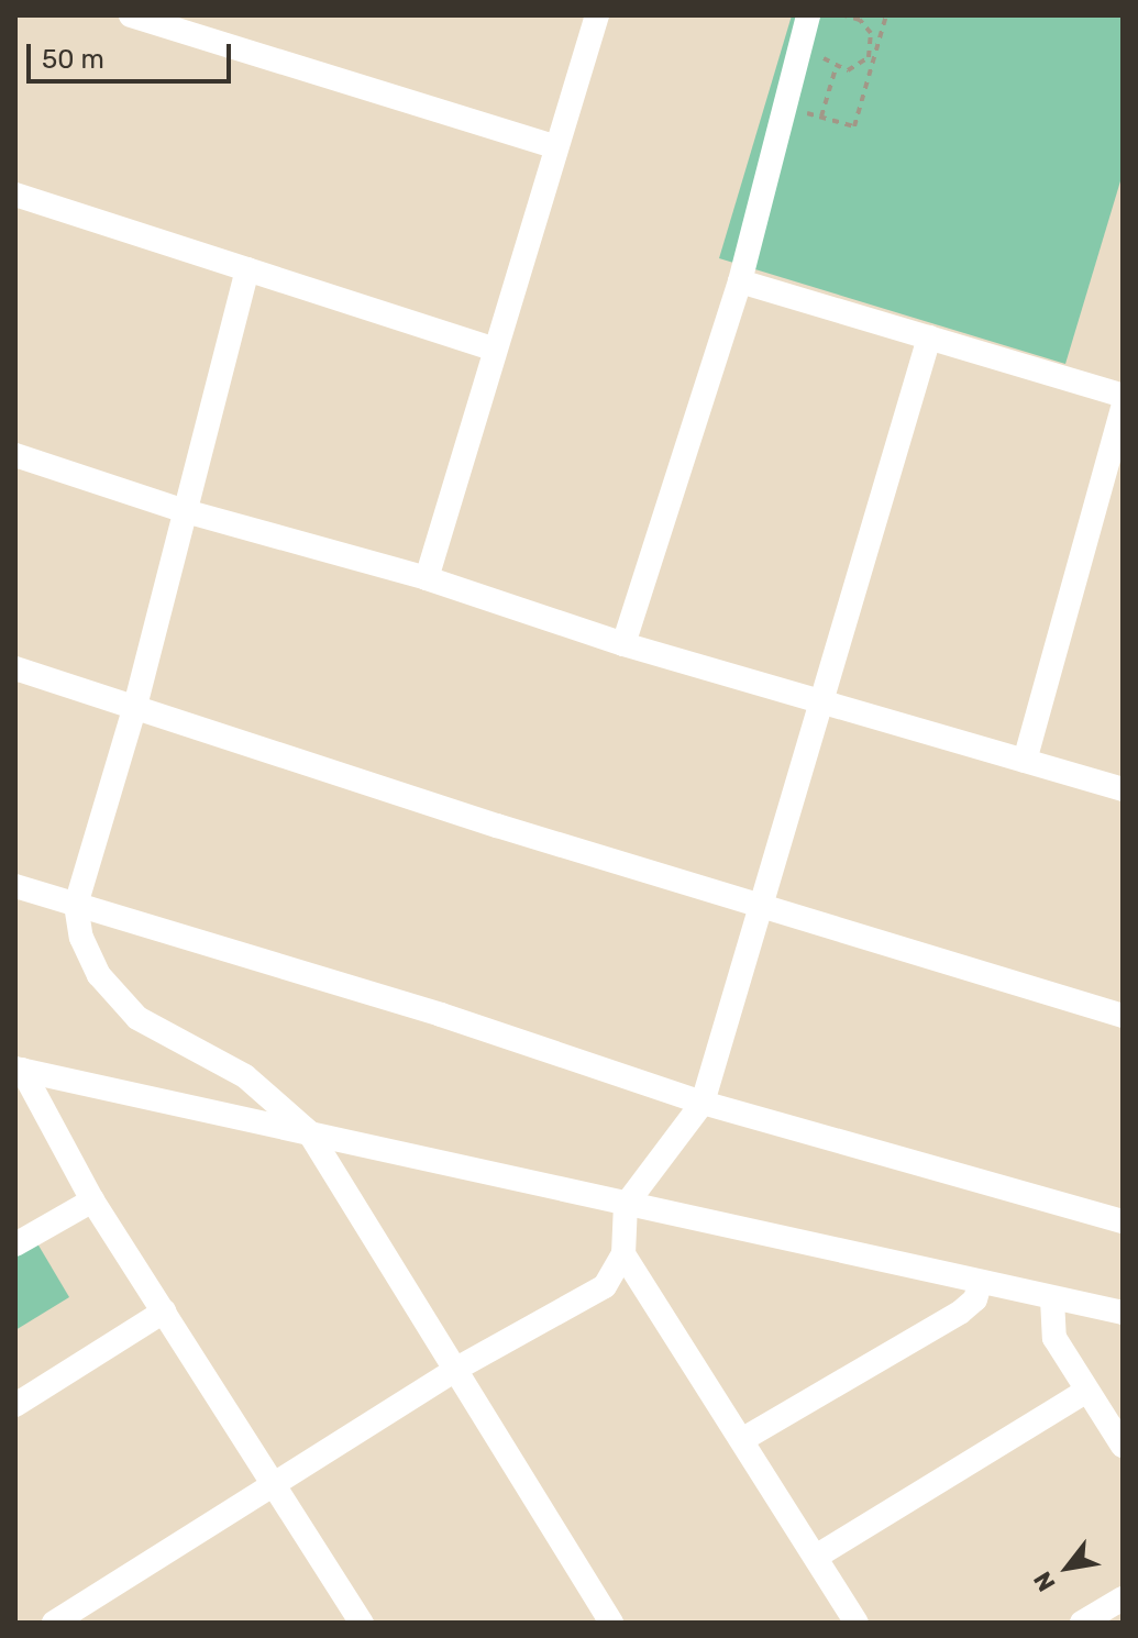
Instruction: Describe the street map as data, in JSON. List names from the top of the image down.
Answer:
{
  "scale_bar": "50 m",
  "north": "bottom left"
}
